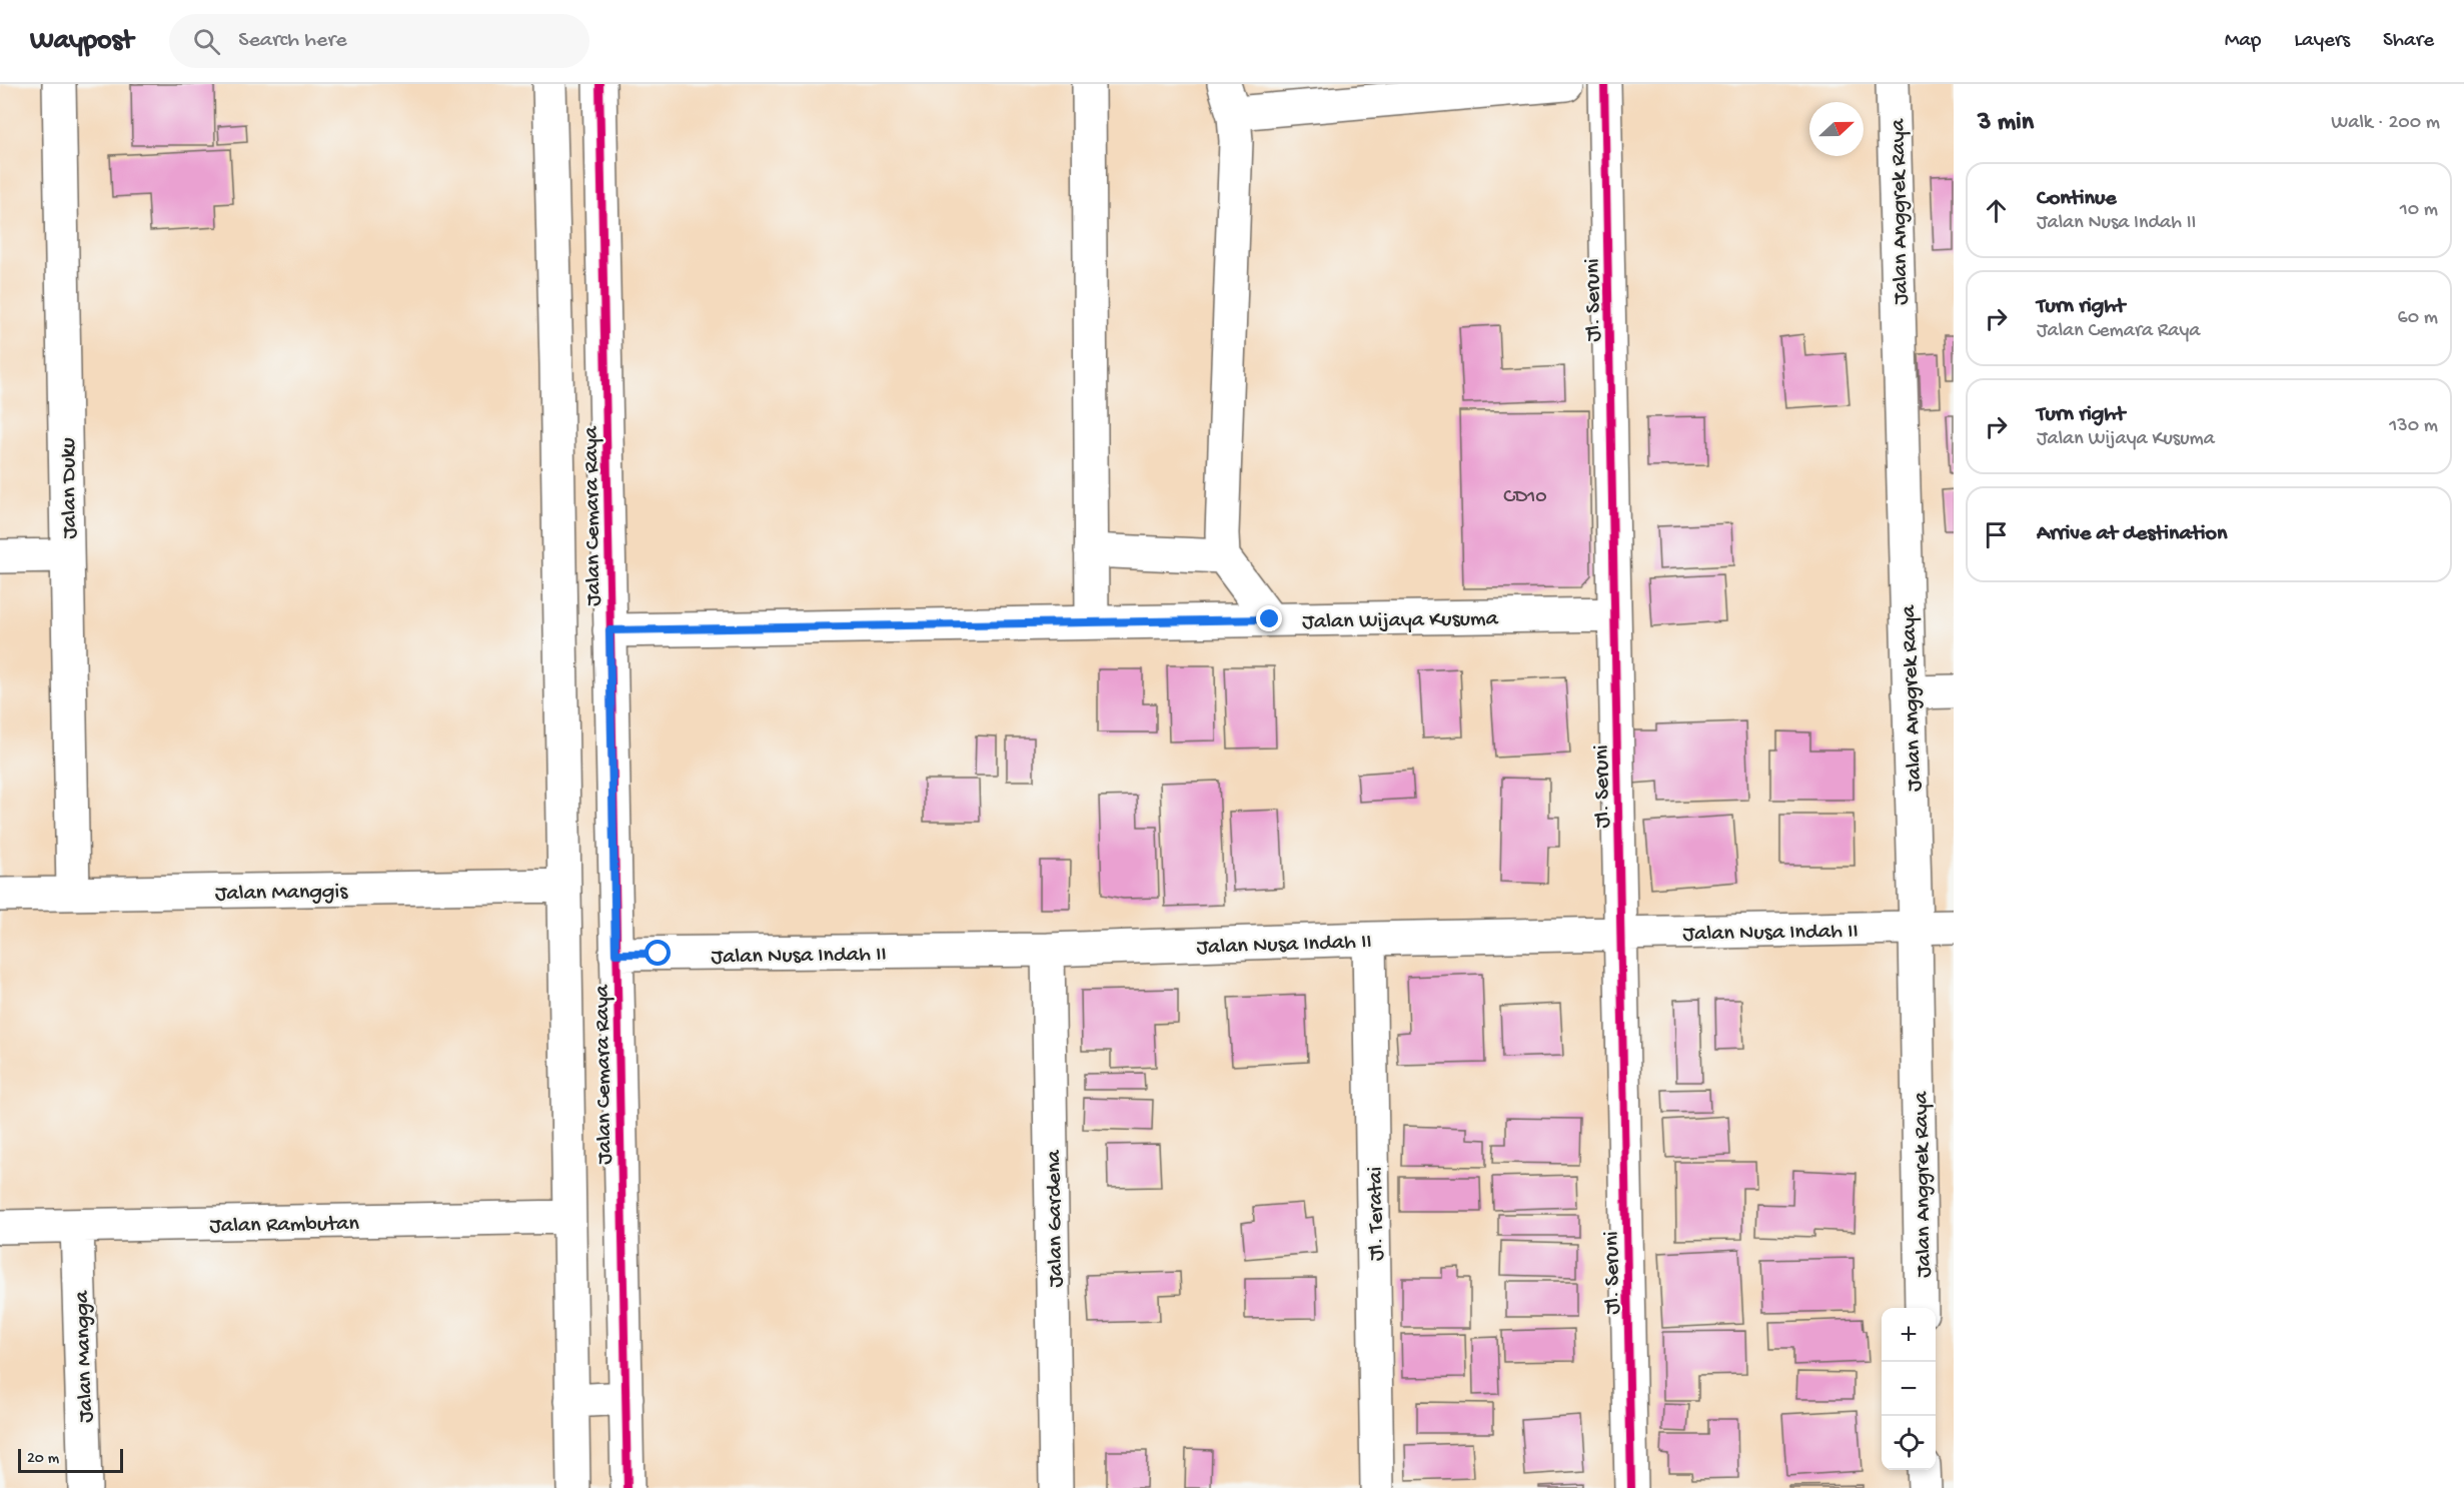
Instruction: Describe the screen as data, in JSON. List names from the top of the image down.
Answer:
{
  "streets": {
    "street": [
      "Jalan Anggrek Raya",
      "Jl. Seruni",
      "Jalan Duku",
      "Jalan Cemara Raya",
      "Jalan Wijaya Kusuma",
      "Jalan Manggis",
      "Jalan Nusa Indah II",
      "Jl. Teratai",
      "Jalan Gardena",
      "Jalan Rambutan",
      "Jalan Mangga"
    ]
  },
  "crossings": [
    ["Jalan Anggrek Raya", "Jalan Nusa Indah II"],
    ["Jl. Seruni", "Jalan Wijaya Kusuma"],
    ["Jl. Seruni", "Jalan Nusa Indah II"],
    ["Jalan Duku", "Jalan Manggis"],
    ["Jalan Cemara Raya", "Jalan Wijaya Kusuma"],
    ["Jalan Cemara Raya", "Jalan Manggis"],
    ["Jalan Cemara Raya", "Jalan Nusa Indah II"],
    ["Jalan Cemara Raya", "Jalan Rambutan"],
    ["Jalan Nusa Indah II", "Jl. Teratai"],
    ["Jalan Nusa Indah II", "Jalan Gardena"],
    ["Jalan Rambutan", "Jalan Mangga"]
  ],
  "house_numbers": ["CD10"],
  "scale_bar": "20 m",
  "north": "right",
  "page": {
    "header": "Waypost",
    "search": "Search here",
    "nav": ["Map", "Layers", "Share"],
    "heading": ["3 min", "Walk · 200 m"],
    "list": [
      ["Continue", "Jalan Nusa Indah II", "10 m"],
      ["Turn right", "Jalan Cemara Raya", "60 m"],
      ["Turn right", "Jalan Wijaya Kusuma", "130 m"],
      "Arrive at destination"
    ],
    "map_buttons": ["+", "−"],
    "scale": "20 m"
  }
}
